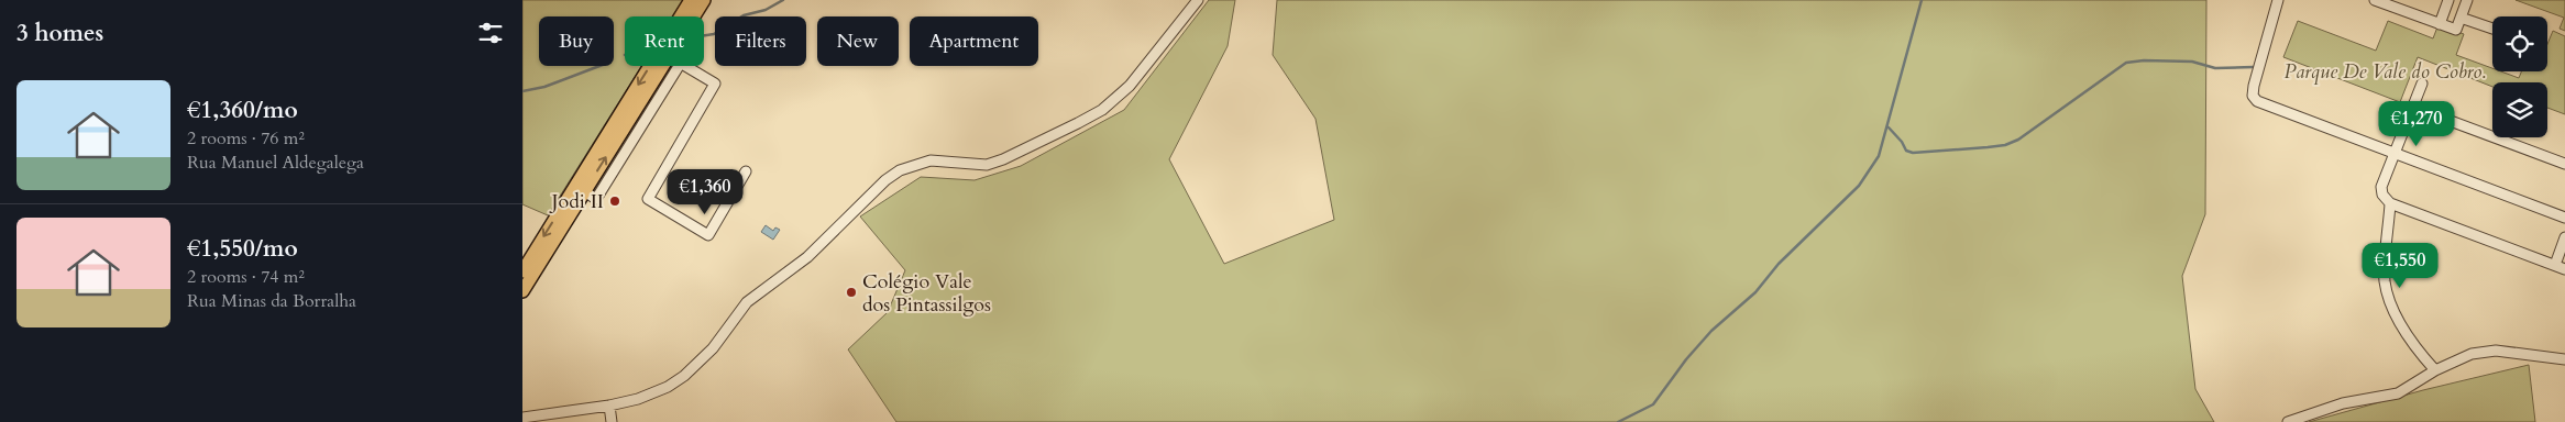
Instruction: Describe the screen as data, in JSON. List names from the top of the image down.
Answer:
{
  "parks": ["Parque De Vale do Cobro."],
  "places": ["Jodi II", "Colégio Vale dos Pintassilgos"],
  "page": {
    "heading": "3 homes",
    "chip": [
      "Buy",
      "Rent",
      "Filters",
      "New",
      "Apartment"
    ],
    "list": [
      {
        "name": "€1,360/mo",
        "note": "2 rooms · 76 m² · Rua Manuel Aldegalega"
      },
      {
        "name": "€1,550/mo",
        "note": "2 rooms · 74 m² · Rua Minas da Borralha"
      }
    ],
    "price": ["€1,270", "€1,360", "€1,550"]
  }
}
